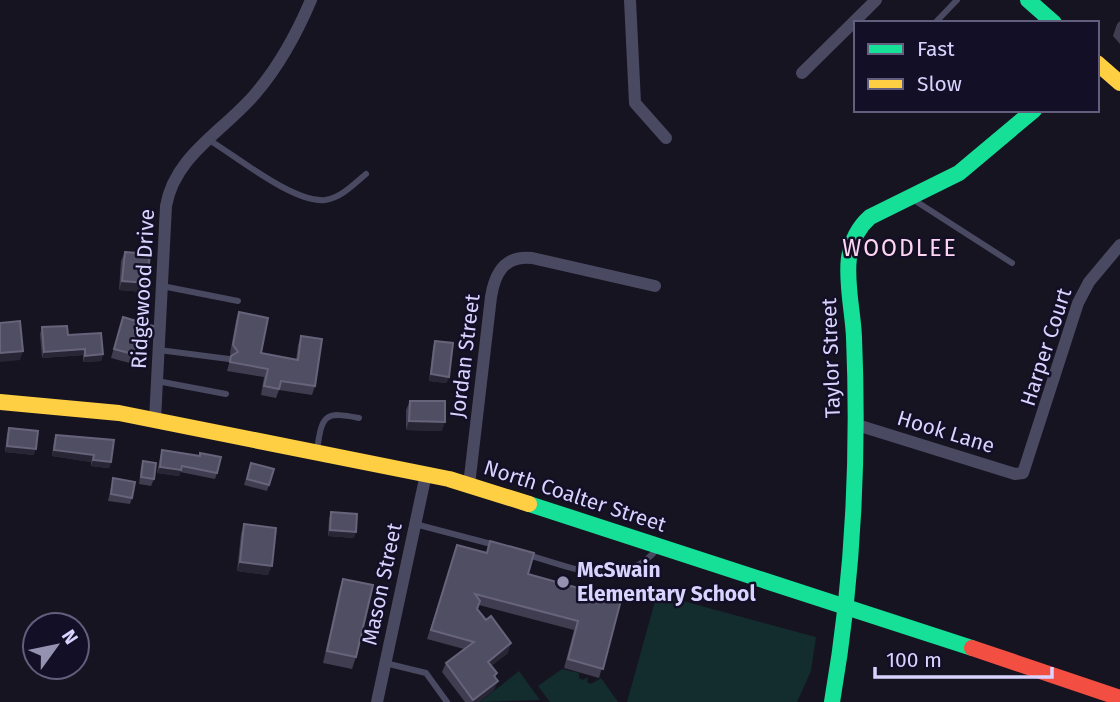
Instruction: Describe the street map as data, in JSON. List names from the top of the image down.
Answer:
{
  "streets": {
    "street": [
      "Ridgewood Drive",
      "Harper Court",
      "Jordan Street",
      "Taylor Street",
      "Hook Lane",
      "North Coalter Street",
      "Mason Street"
    ]
  },
  "crossings": [
    ["Ridgewood Drive", "North Coalter Street"],
    ["Harper Court", "Hook Lane"],
    ["Jordan Street", "North Coalter Street"],
    ["Taylor Street", "Hook Lane"],
    ["Taylor Street", "North Coalter Street"],
    ["North Coalter Street", "Mason Street"]
  ],
  "districts": ["WOODLEE"],
  "places": ["McSwain Elementary School"],
  "legend": ["Fast", "Slow"],
  "scale_bar": "100 m",
  "north": "top right"
}
